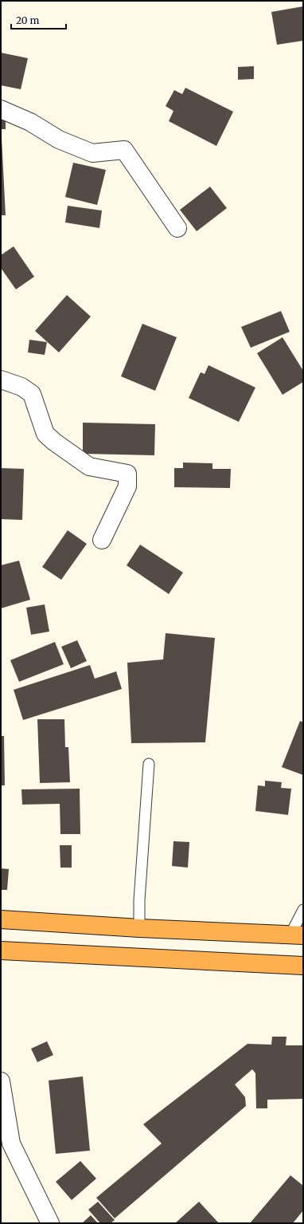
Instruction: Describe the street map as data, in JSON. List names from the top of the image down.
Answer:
{
  "scale_bar": "20 m"
}
